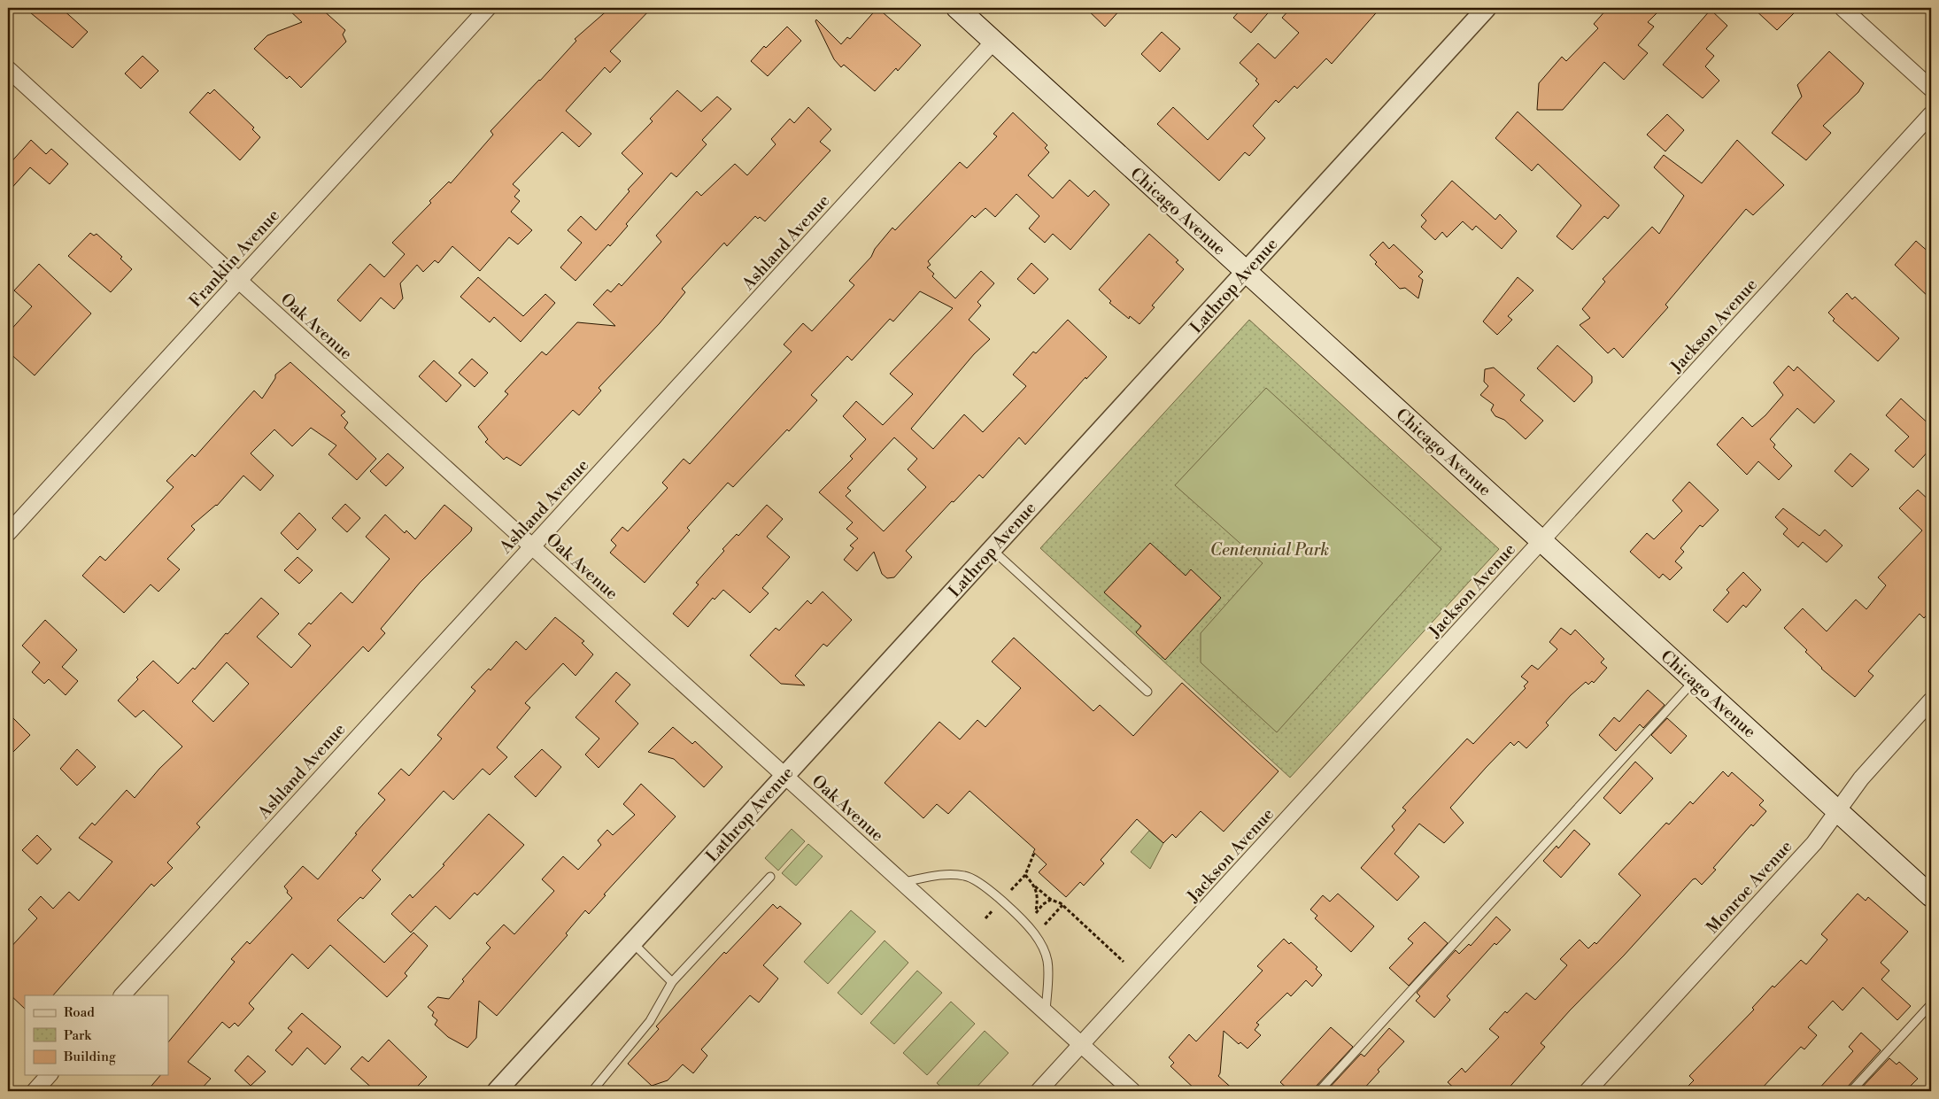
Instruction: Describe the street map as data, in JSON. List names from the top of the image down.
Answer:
{
  "streets": {
    "main road": ["Chicago Avenue"],
    "street": [
      "Ashland Avenue",
      "Franklin Avenue",
      "Lathrop Avenue",
      "Jackson Avenue",
      "Oak Avenue",
      "Monroe Avenue"
    ]
  },
  "crossings": [
    ["Chicago Avenue", "Ashland Avenue"],
    ["Chicago Avenue", "Lathrop Avenue"],
    ["Chicago Avenue", "Jackson Avenue"],
    ["Chicago Avenue", "Monroe Avenue"],
    ["Ashland Avenue", "Oak Avenue"],
    ["Franklin Avenue", "Oak Avenue"],
    ["Lathrop Avenue", "Oak Avenue"],
    ["Jackson Avenue", "Oak Avenue"]
  ],
  "parks": ["Centennial Park"],
  "legend": ["Road", "Park", "Building"]
}
